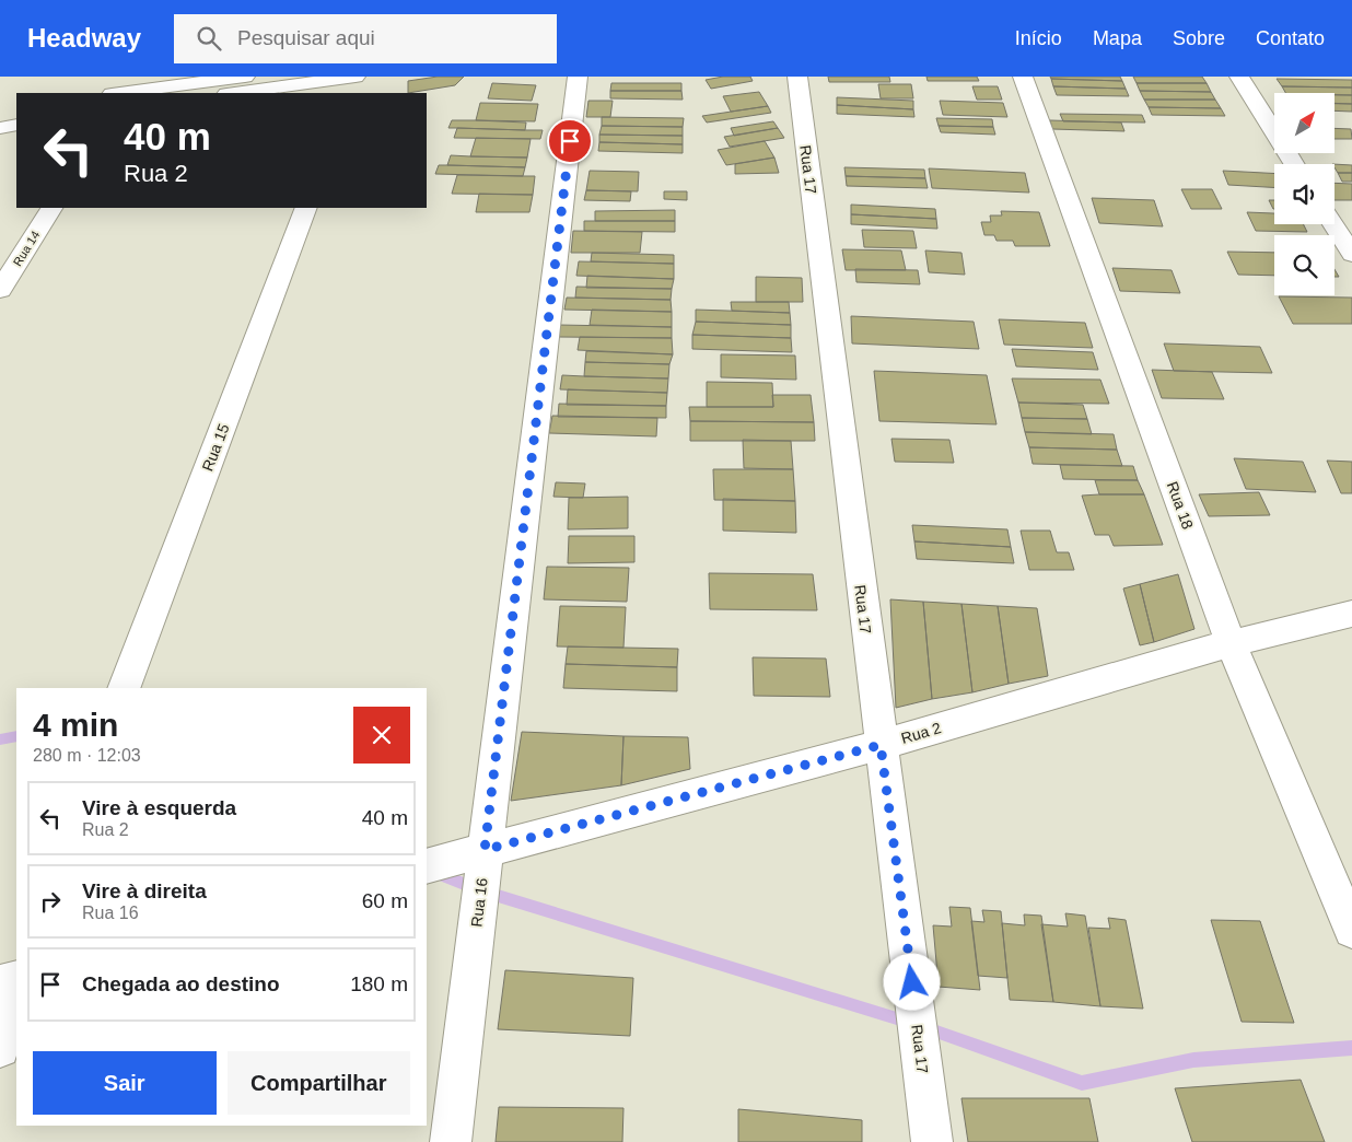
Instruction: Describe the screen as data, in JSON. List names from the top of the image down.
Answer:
{
  "streets": {
    "street": [
      "Rua 17",
      "Rua 14",
      "Rua 15",
      "Rua 18",
      "Rua 2",
      "Rua 16"
    ]
  },
  "crossings": [
    ["Rua 17", "Rua 2"],
    ["Rua 18", "Rua 2"],
    ["Rua 2", "Rua 16"]
  ],
  "north": "top right",
  "page": {
    "header": "Headway",
    "search": "Pesquisar aqui",
    "nav": [
      "Início",
      "Mapa",
      "Sobre",
      "Contato"
    ],
    "turn": ["40 m", "Rua 2"],
    "heading": ["4 min", "280 m · 12:03"],
    "list": [
      {
        "name": "Vire à esquerda",
        "note": "Rua 2",
        "value": "40 m"
      },
      {
        "name": "Vire à direita",
        "note": "Rua 16",
        "value": "60 m"
      },
      {
        "name": "Chegada ao destino",
        "value": "180 m"
      }
    ],
    "buttons": ["Sair", "Compartilhar"]
  }
}
